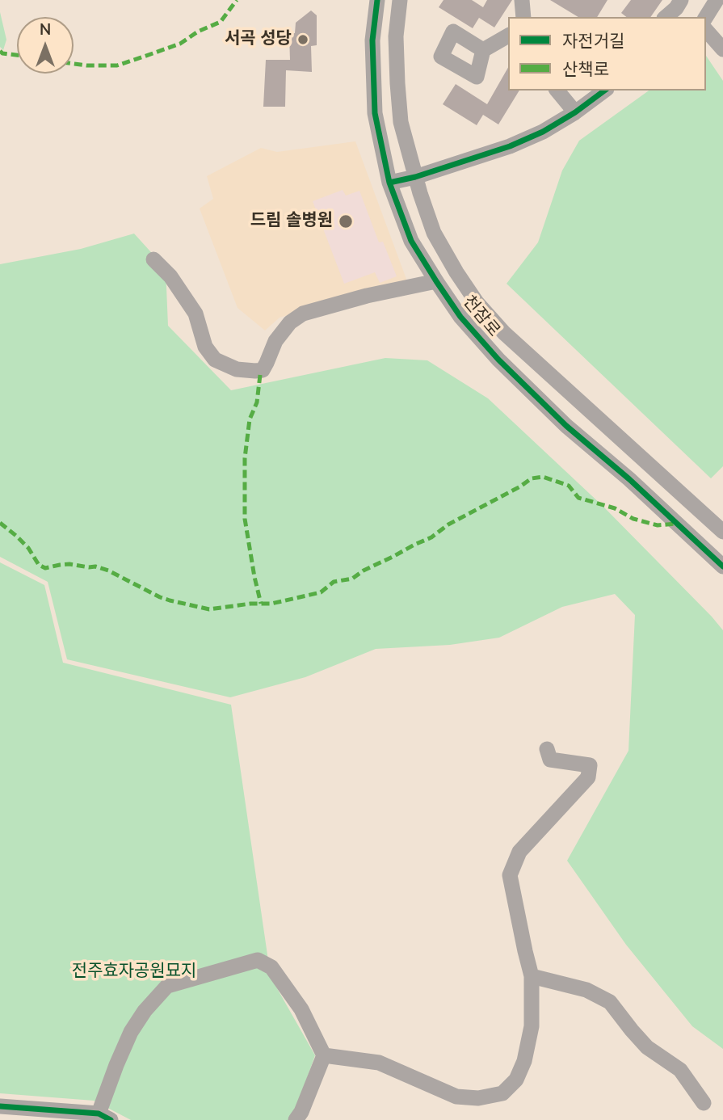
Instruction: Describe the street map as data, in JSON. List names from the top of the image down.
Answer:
{
  "streets": {
    "street": ["천잠로"]
  },
  "parks": ["전주효자공원묘지"],
  "places": ["서곡 성당", "드림 솔병원"],
  "legend": ["자전거길", "산책로"],
  "north": "top"
}
